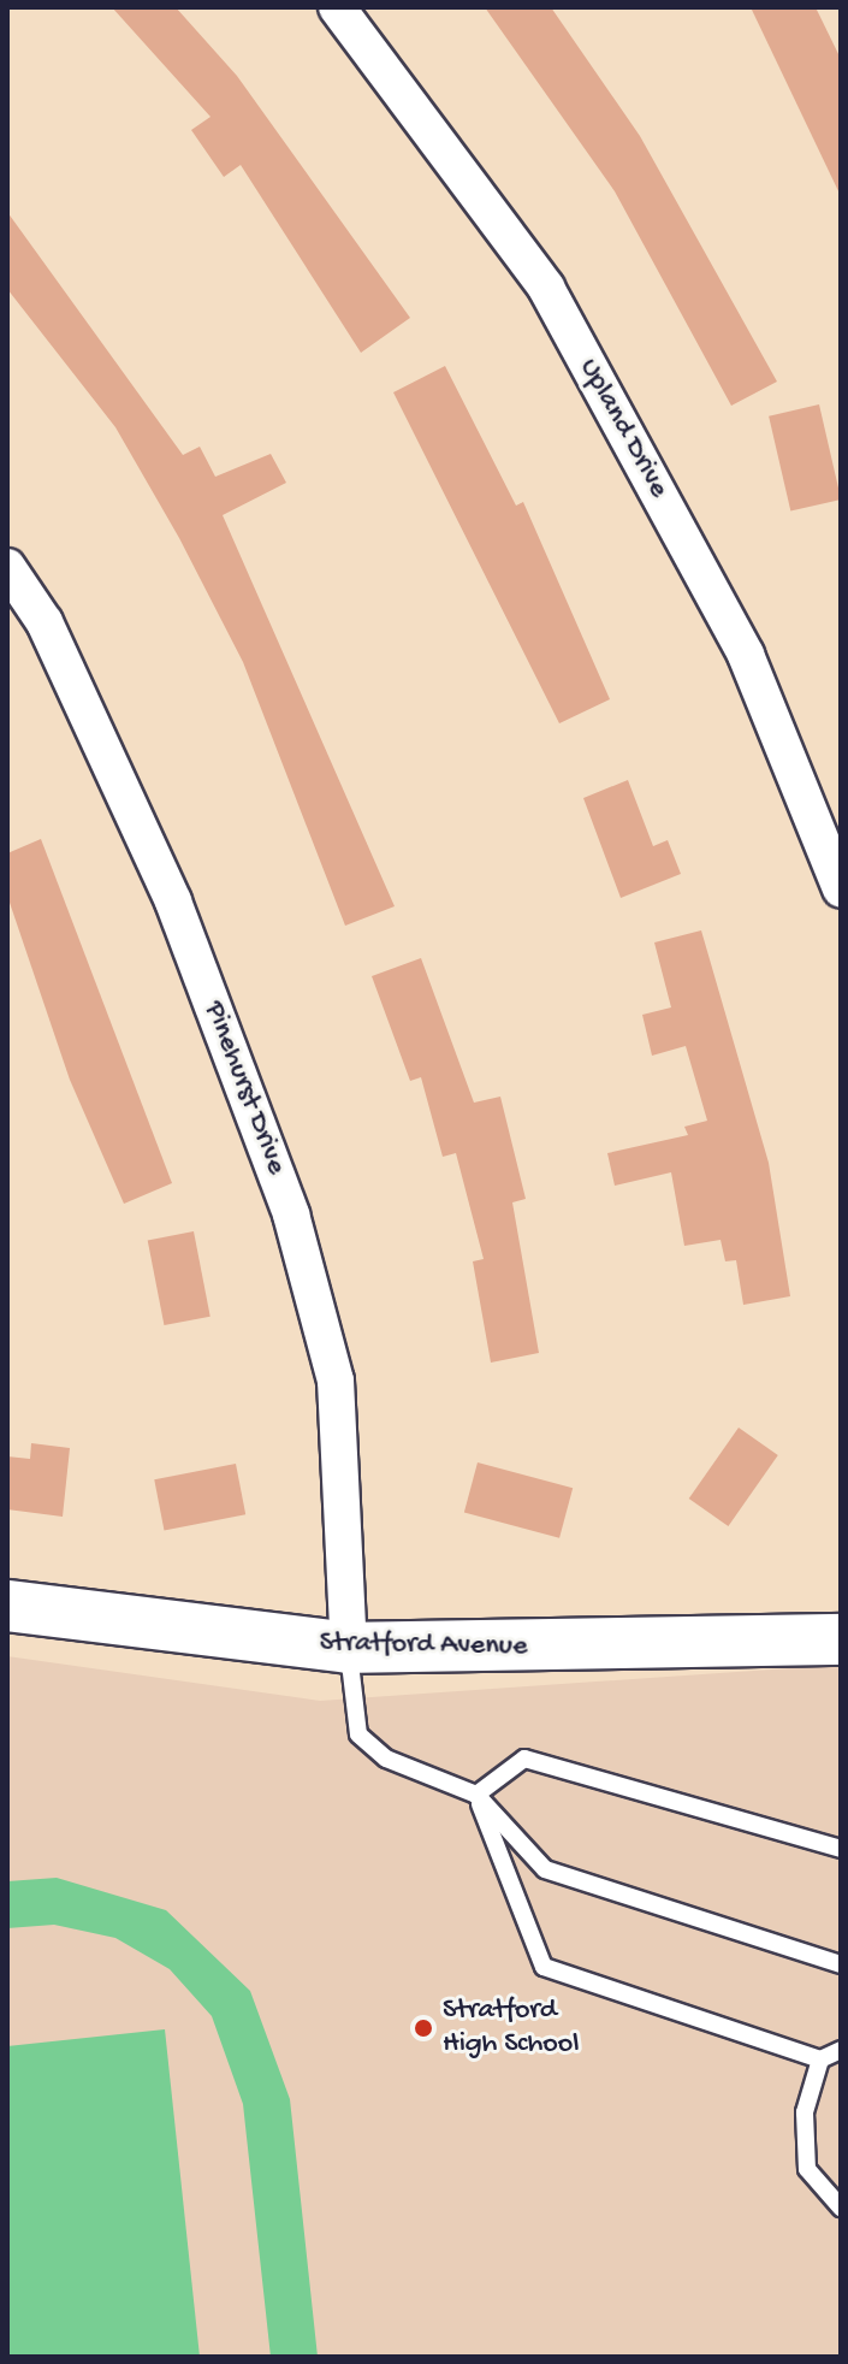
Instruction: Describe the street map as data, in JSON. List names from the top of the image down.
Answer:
{
  "streets": {
    "street": ["Upland Drive", "Pinehurst Drive", "Stratford Avenue"]
  },
  "crossings": [
    ["Pinehurst Drive", "Stratford Avenue"]
  ],
  "places": ["Stratford High School"]
}
